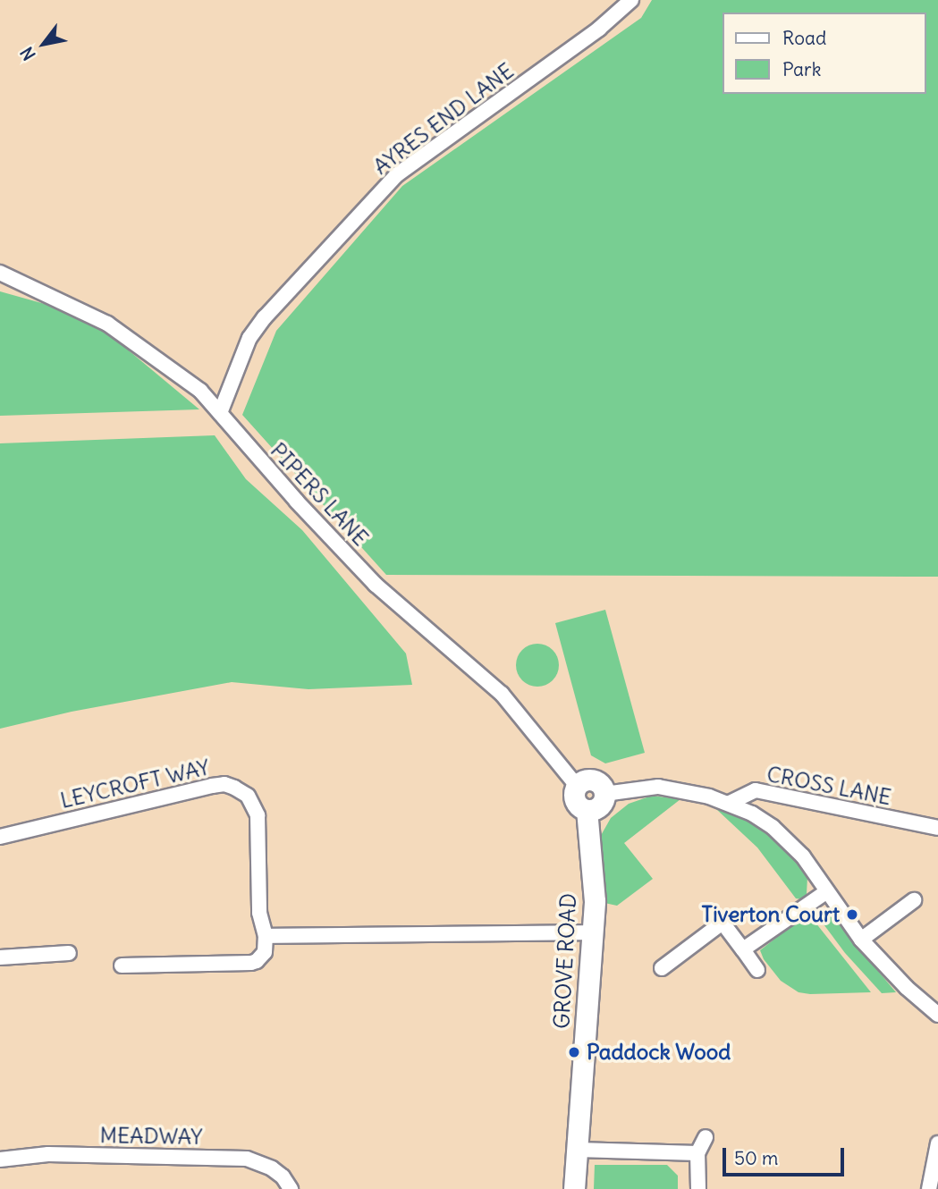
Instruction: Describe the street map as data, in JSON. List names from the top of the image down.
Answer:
{
  "streets": {
    "street": [
      "AYRES END LANE",
      "PIPERS LANE",
      "LEYCROFT WAY",
      "CROSS LANE",
      "GROVE ROAD",
      "MEADWAY"
    ]
  },
  "crossings": [
    ["AYRES END LANE", "PIPERS LANE"],
    ["PIPERS LANE", "GROVE ROAD"]
  ],
  "places": ["Tiverton Court", "Paddock Wood"],
  "legend": ["Road", "Park"],
  "scale_bar": "50 m",
  "north": "bottom left"
}
